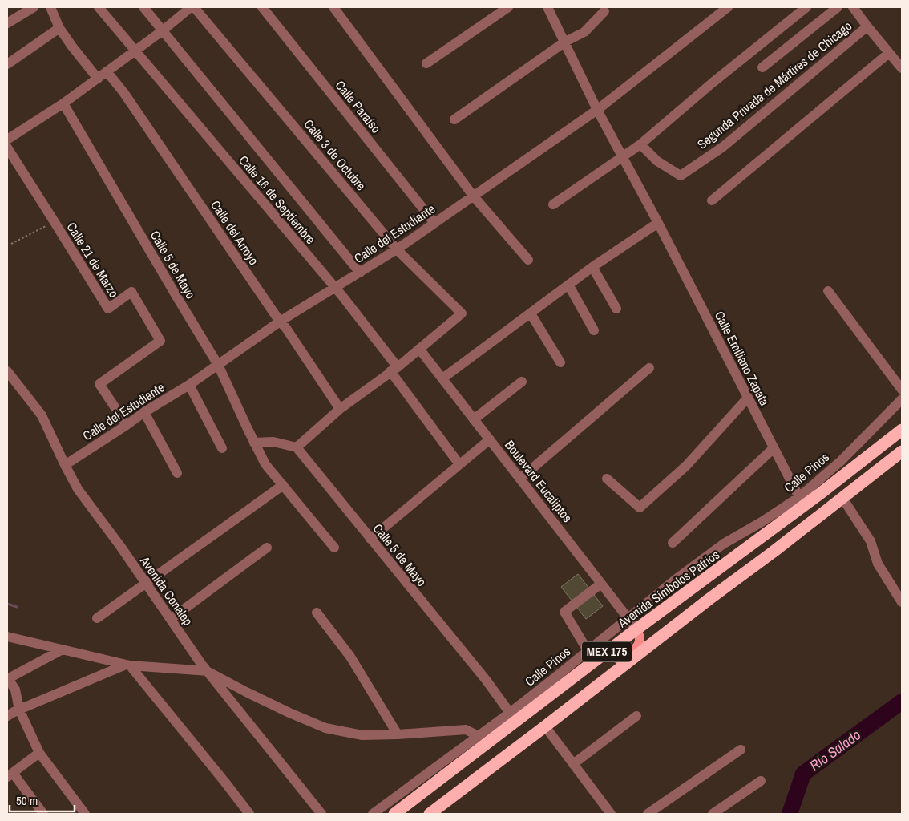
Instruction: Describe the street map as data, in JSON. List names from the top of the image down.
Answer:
{
  "streets": {
    "highway": ["Avenida Símbolos Patrios", "MEX 175"],
    "street": [
      "Segunda Privada de Mártires de Chicago",
      "Calle Paraíso",
      "Calle 3 de Octubre",
      "Calle 16 de Septiembre",
      "Calle del Arroyo",
      "Calle del Estudiante",
      "Calle 21 de Marzo",
      "Calle 5 de Mayo",
      "Calle Emiliano Zapata",
      "Calle Pinos",
      "Boulevard Eucaliptos",
      "Avenida Conalep"
    ]
  },
  "crossings": [
    ["Calle Paraíso", "Calle del Estudiante"],
    ["Calle 3 de Octubre", "Calle del Estudiante"],
    ["Calle 3 de Octubre", "Boulevard Eucaliptos"],
    ["Calle 16 de Septiembre", "Calle del Estudiante"],
    ["Calle del Arroyo", "Calle del Estudiante"],
    ["Calle del Estudiante", "Calle 21 de Marzo"],
    ["Calle del Estudiante", "Calle 5 de Mayo"],
    ["Calle del Estudiante", "Calle Emiliano Zapata"],
    ["Calle del Estudiante", "Avenida Conalep"],
    ["Calle 5 de Mayo", "Calle Pinos"],
    ["Calle Emiliano Zapata", "Calle Pinos"],
    ["Calle Emiliano Zapata", "Avenida Símbolos Patrios"],
    ["Calle Pinos", "Boulevard Eucaliptos"],
    ["Calle Pinos", "Avenida Símbolos Patrios"],
    ["Boulevard Eucaliptos", "Avenida Símbolos Patrios"]
  ],
  "water": ["Río Salado"],
  "scale_bar": "50 m"
}
